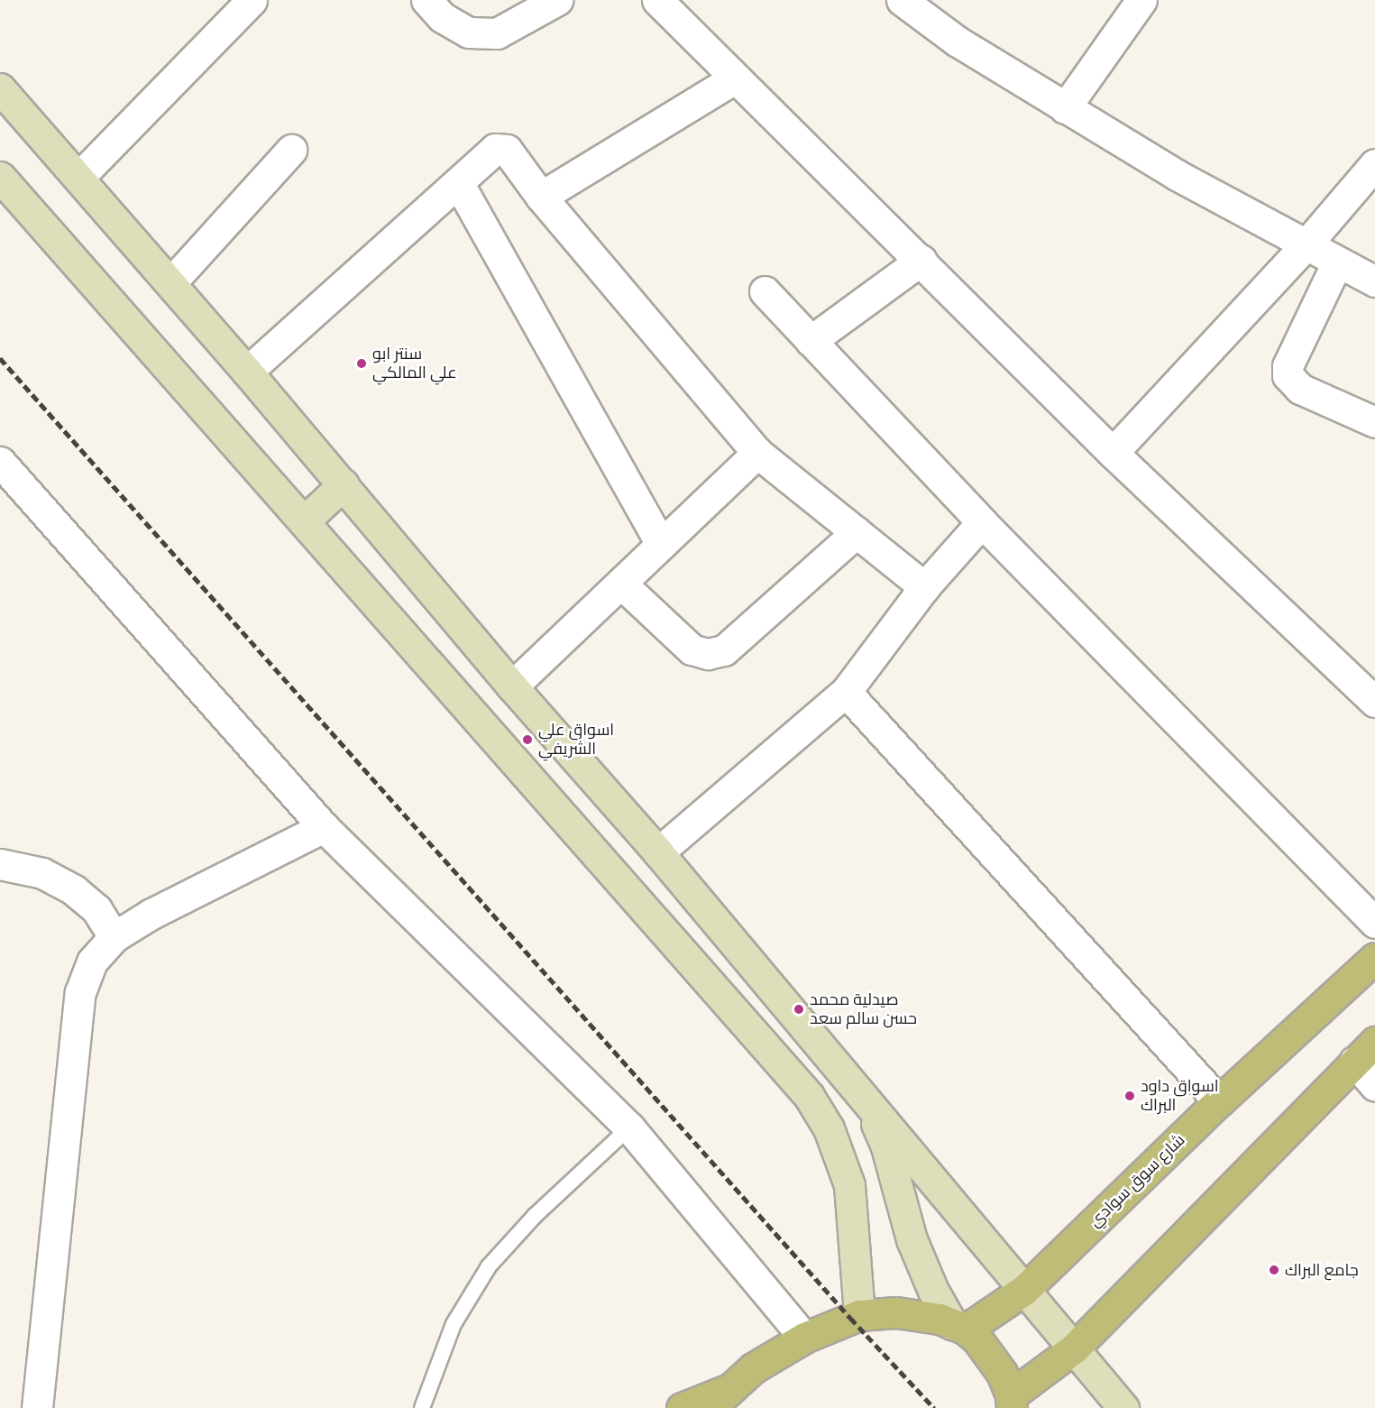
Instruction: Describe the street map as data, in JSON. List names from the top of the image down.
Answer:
{
  "streets": {
    "main road": ["شارع سوق سوادي"]
  },
  "places": [
    "سنتر ابو علي المالكي",
    "اسواق علي الشريفي",
    "صيدلية محمد حسن سالم سعد",
    "اسواق داود البراك",
    "جامع البراك"
  ]
}
